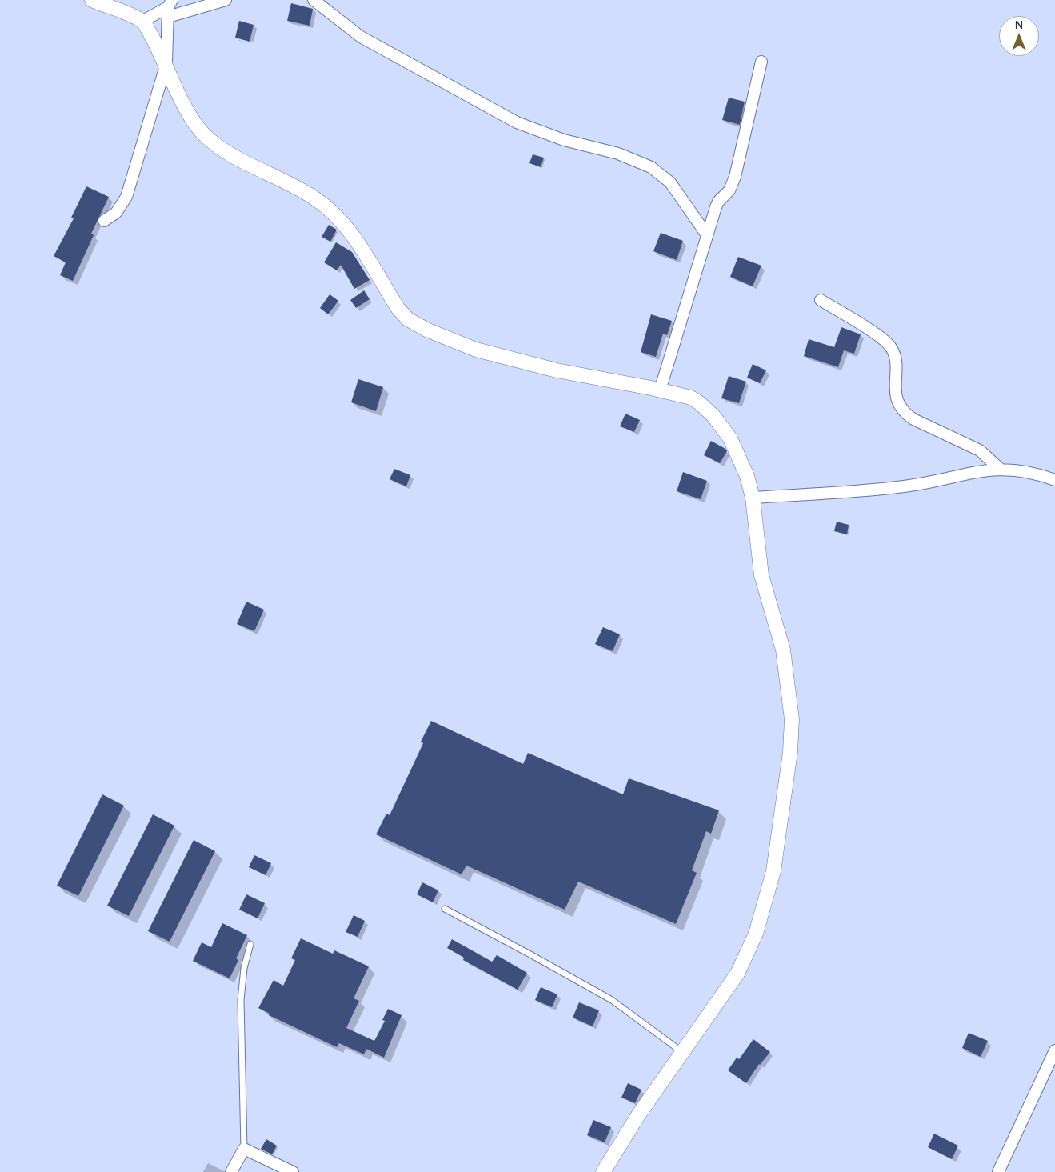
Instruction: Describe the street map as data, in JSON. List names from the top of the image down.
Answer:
{
  "north": "top"
}
